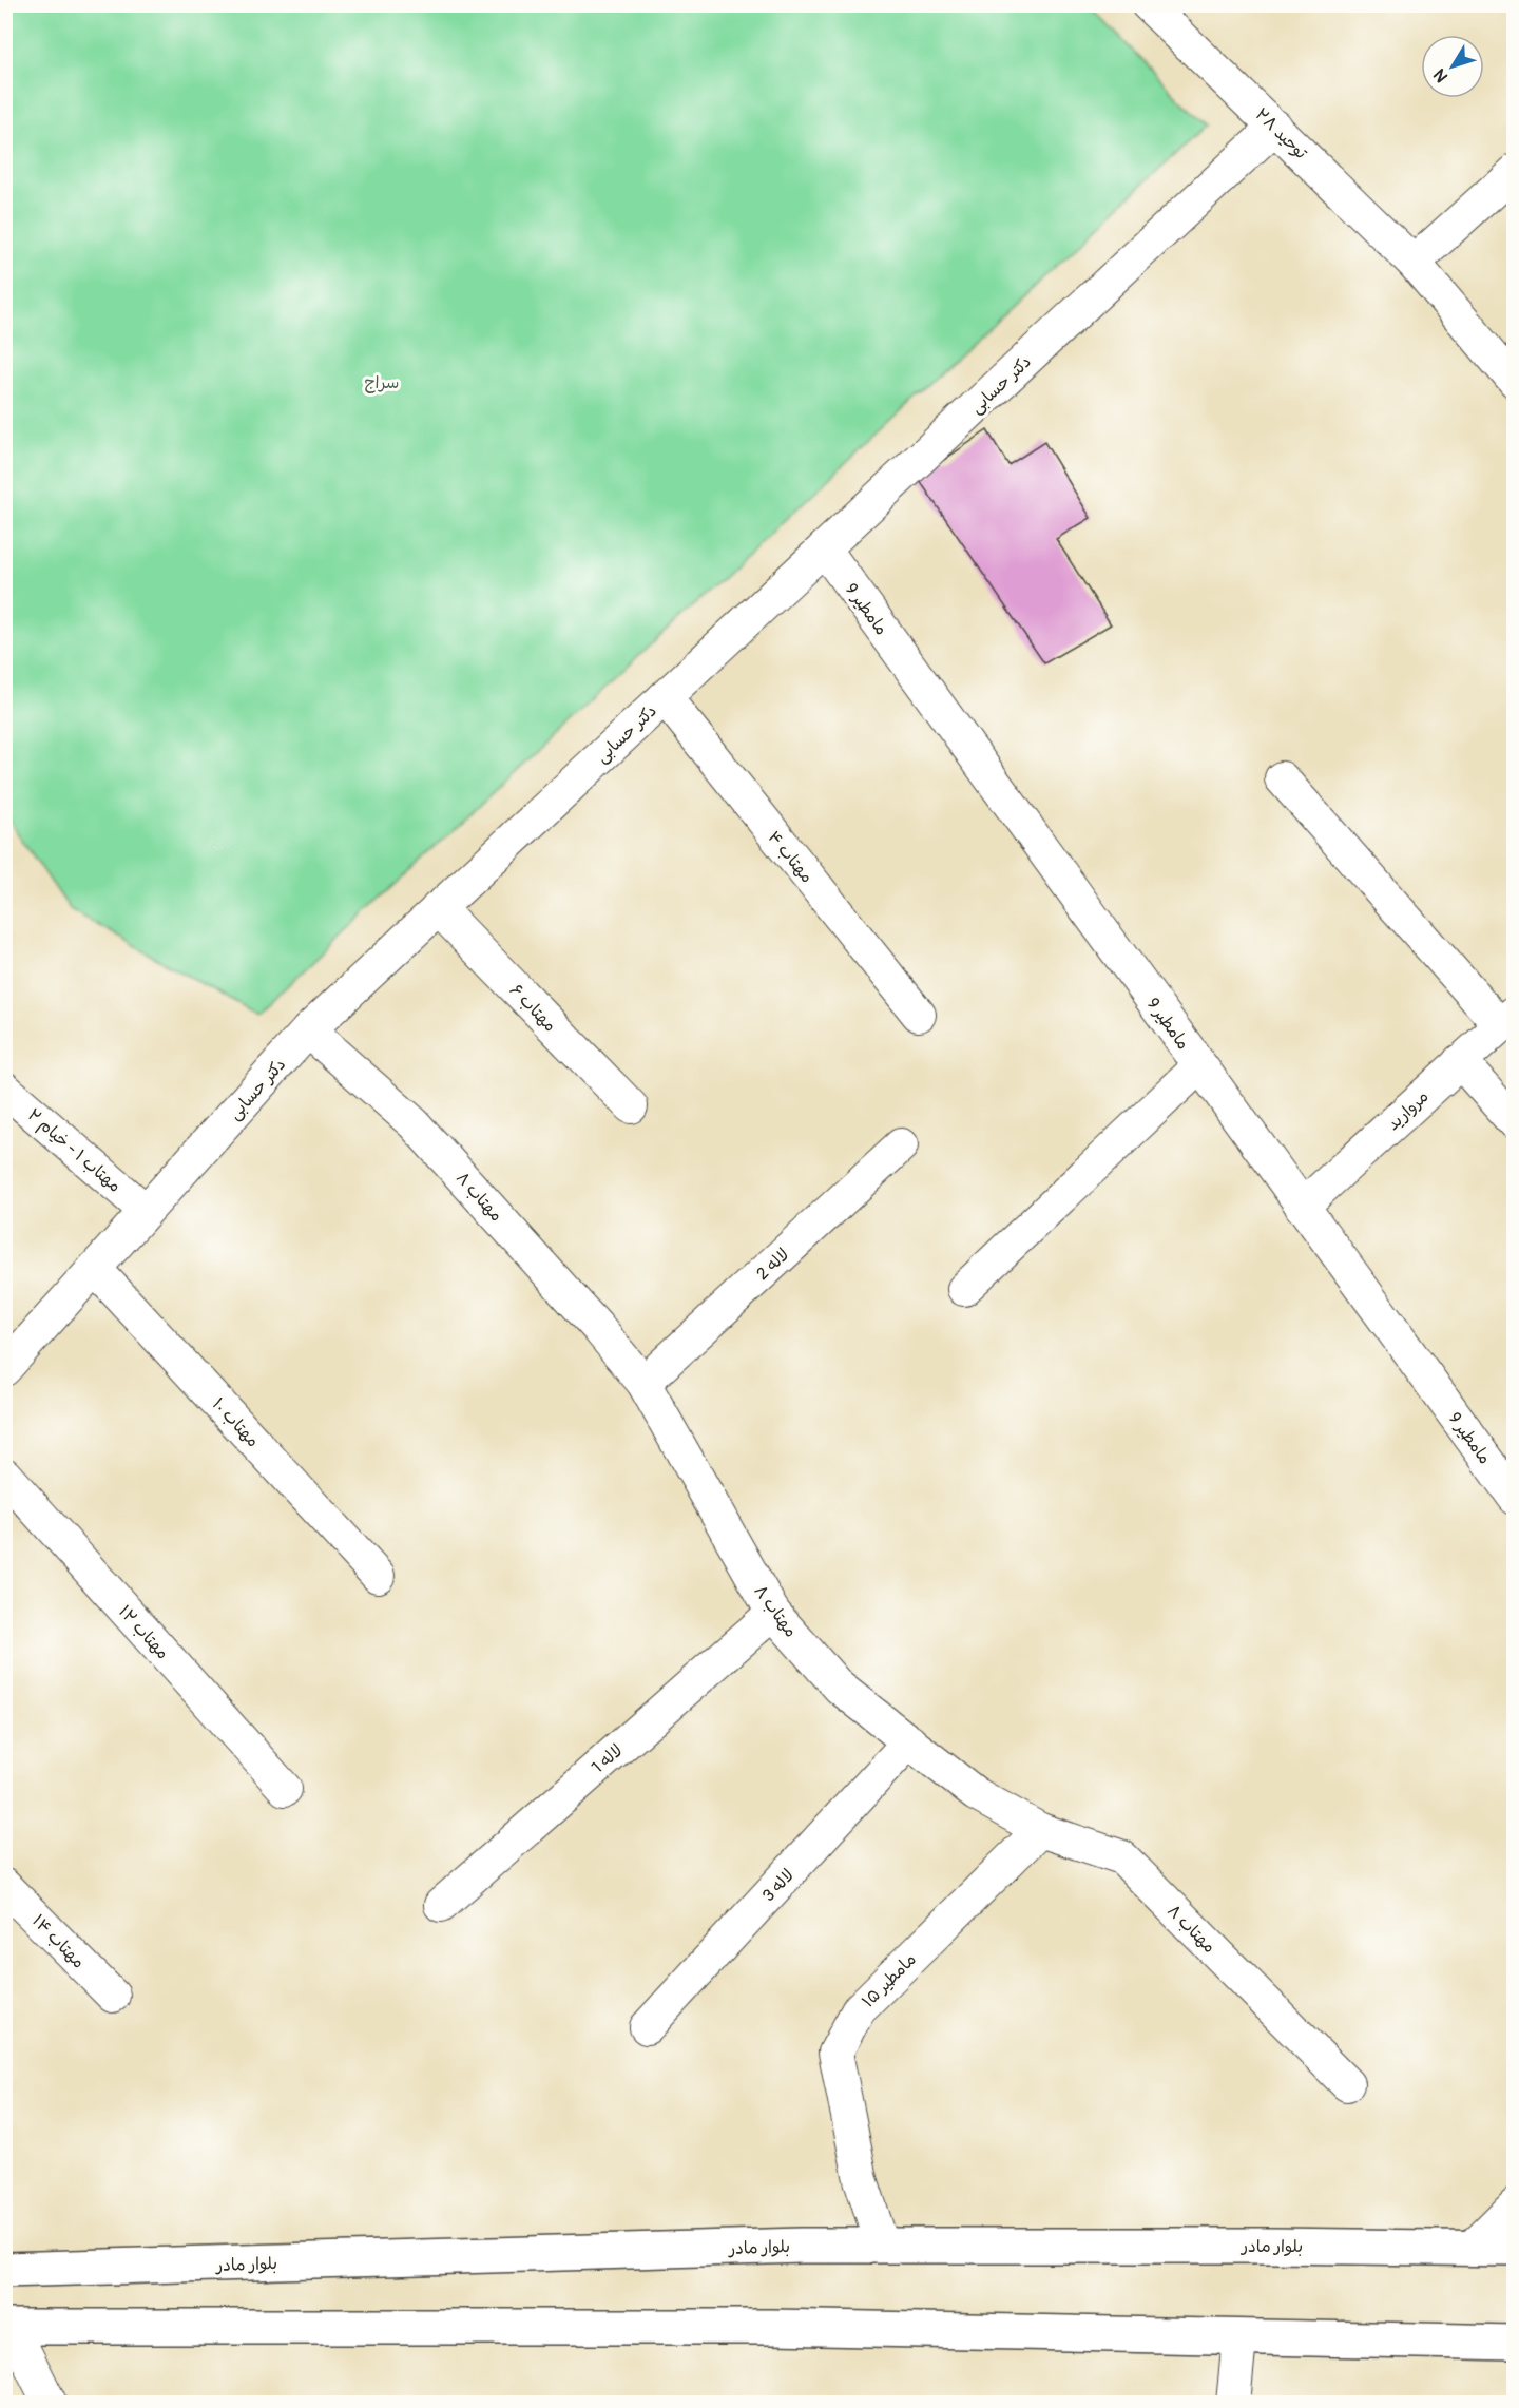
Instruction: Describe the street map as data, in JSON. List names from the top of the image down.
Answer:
{
  "streets": {
    "main road": ["بلوار مادر"],
    "street": [
      "توحید ۲۸",
      "دکتر حسابی",
      "مامطیر 9",
      "مهتاب ۴",
      "مهتاب ۶",
      "مروارید",
      "مهتاب ۱ - خیام ۲",
      "مهتاب ۸",
      "لاله 2",
      "مهتاب ۱۰",
      "مهتاب ۱۲",
      "لاله 1",
      "لاله 3",
      "مهتاب ۱۴",
      "مامطیر ۱۵"
    ]
  },
  "crossings": [
    ["توحید ۲۸", "دکتر حسابی"],
    ["دکتر حسابی", "مامطیر 9"],
    ["دکتر حسابی", "مهتاب ۴"],
    ["دکتر حسابی", "مهتاب ۶"],
    ["دکتر حسابی", "مهتاب ۱ - خیام ۲"],
    ["دکتر حسابی", "مهتاب ۸"],
    ["دکتر حسابی", "مهتاب ۱۰"],
    ["مامطیر 9", "مروارید"],
    ["مهتاب ۸", "لاله 2"],
    ["مهتاب ۸", "لاله 1"],
    ["مهتاب ۸", "لاله 3"],
    ["مهتاب ۸", "مامطیر ۱۵"],
    ["مامطیر ۱۵", "بلوار مادر"]
  ],
  "parks": ["سراج"],
  "north": "bottom left"
}
